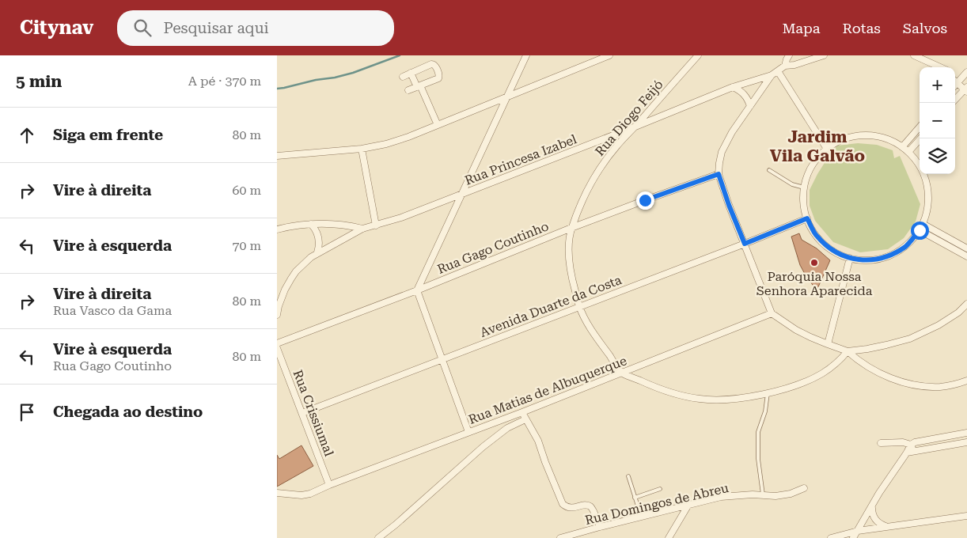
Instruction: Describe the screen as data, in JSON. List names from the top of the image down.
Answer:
{
  "streets": {
    "street": [
      "Rua Diogo Feijó",
      "Rua Princesa Izabel",
      "Rua Gago Coutinho",
      "Avenida Duarte da Costa",
      "Rua Matias de Albuquerque",
      "Rua Crissiumal",
      "Rua Domingos de Abreu"
    ]
  },
  "crossings": [
    ["Rua Diogo Feijó", "Rua Princesa Izabel"],
    ["Rua Diogo Feijó", "Rua Gago Coutinho"],
    ["Rua Diogo Feijó", "Avenida Duarte da Costa"],
    ["Rua Diogo Feijó", "Rua Matias de Albuquerque"],
    ["Avenida Duarte da Costa", "Rua Crissiumal"],
    ["Rua Matias de Albuquerque", "Rua Crissiumal"]
  ],
  "districts": ["Jardim Vila Galvão"],
  "places": ["Paróquia Nossa Senhora Aparecida"],
  "page": {
    "header": "Citynav",
    "search": "Pesquisar aqui",
    "nav": ["Mapa", "Rotas", "Salvos"],
    "heading": ["5 min", "A pé · 370 m"],
    "map_buttons": ["+", "−"],
    "list": [
      ["Siga em frente", "80 m"],
      ["Vire à direita", "60 m"],
      ["Vire à esquerda", "70 m"],
      ["Vire à direita", "Rua Vasco da Gama", "80 m"],
      ["Vire à esquerda", "Rua Gago Coutinho", "80 m"],
      "Chegada ao destino"
    ]
  }
}
